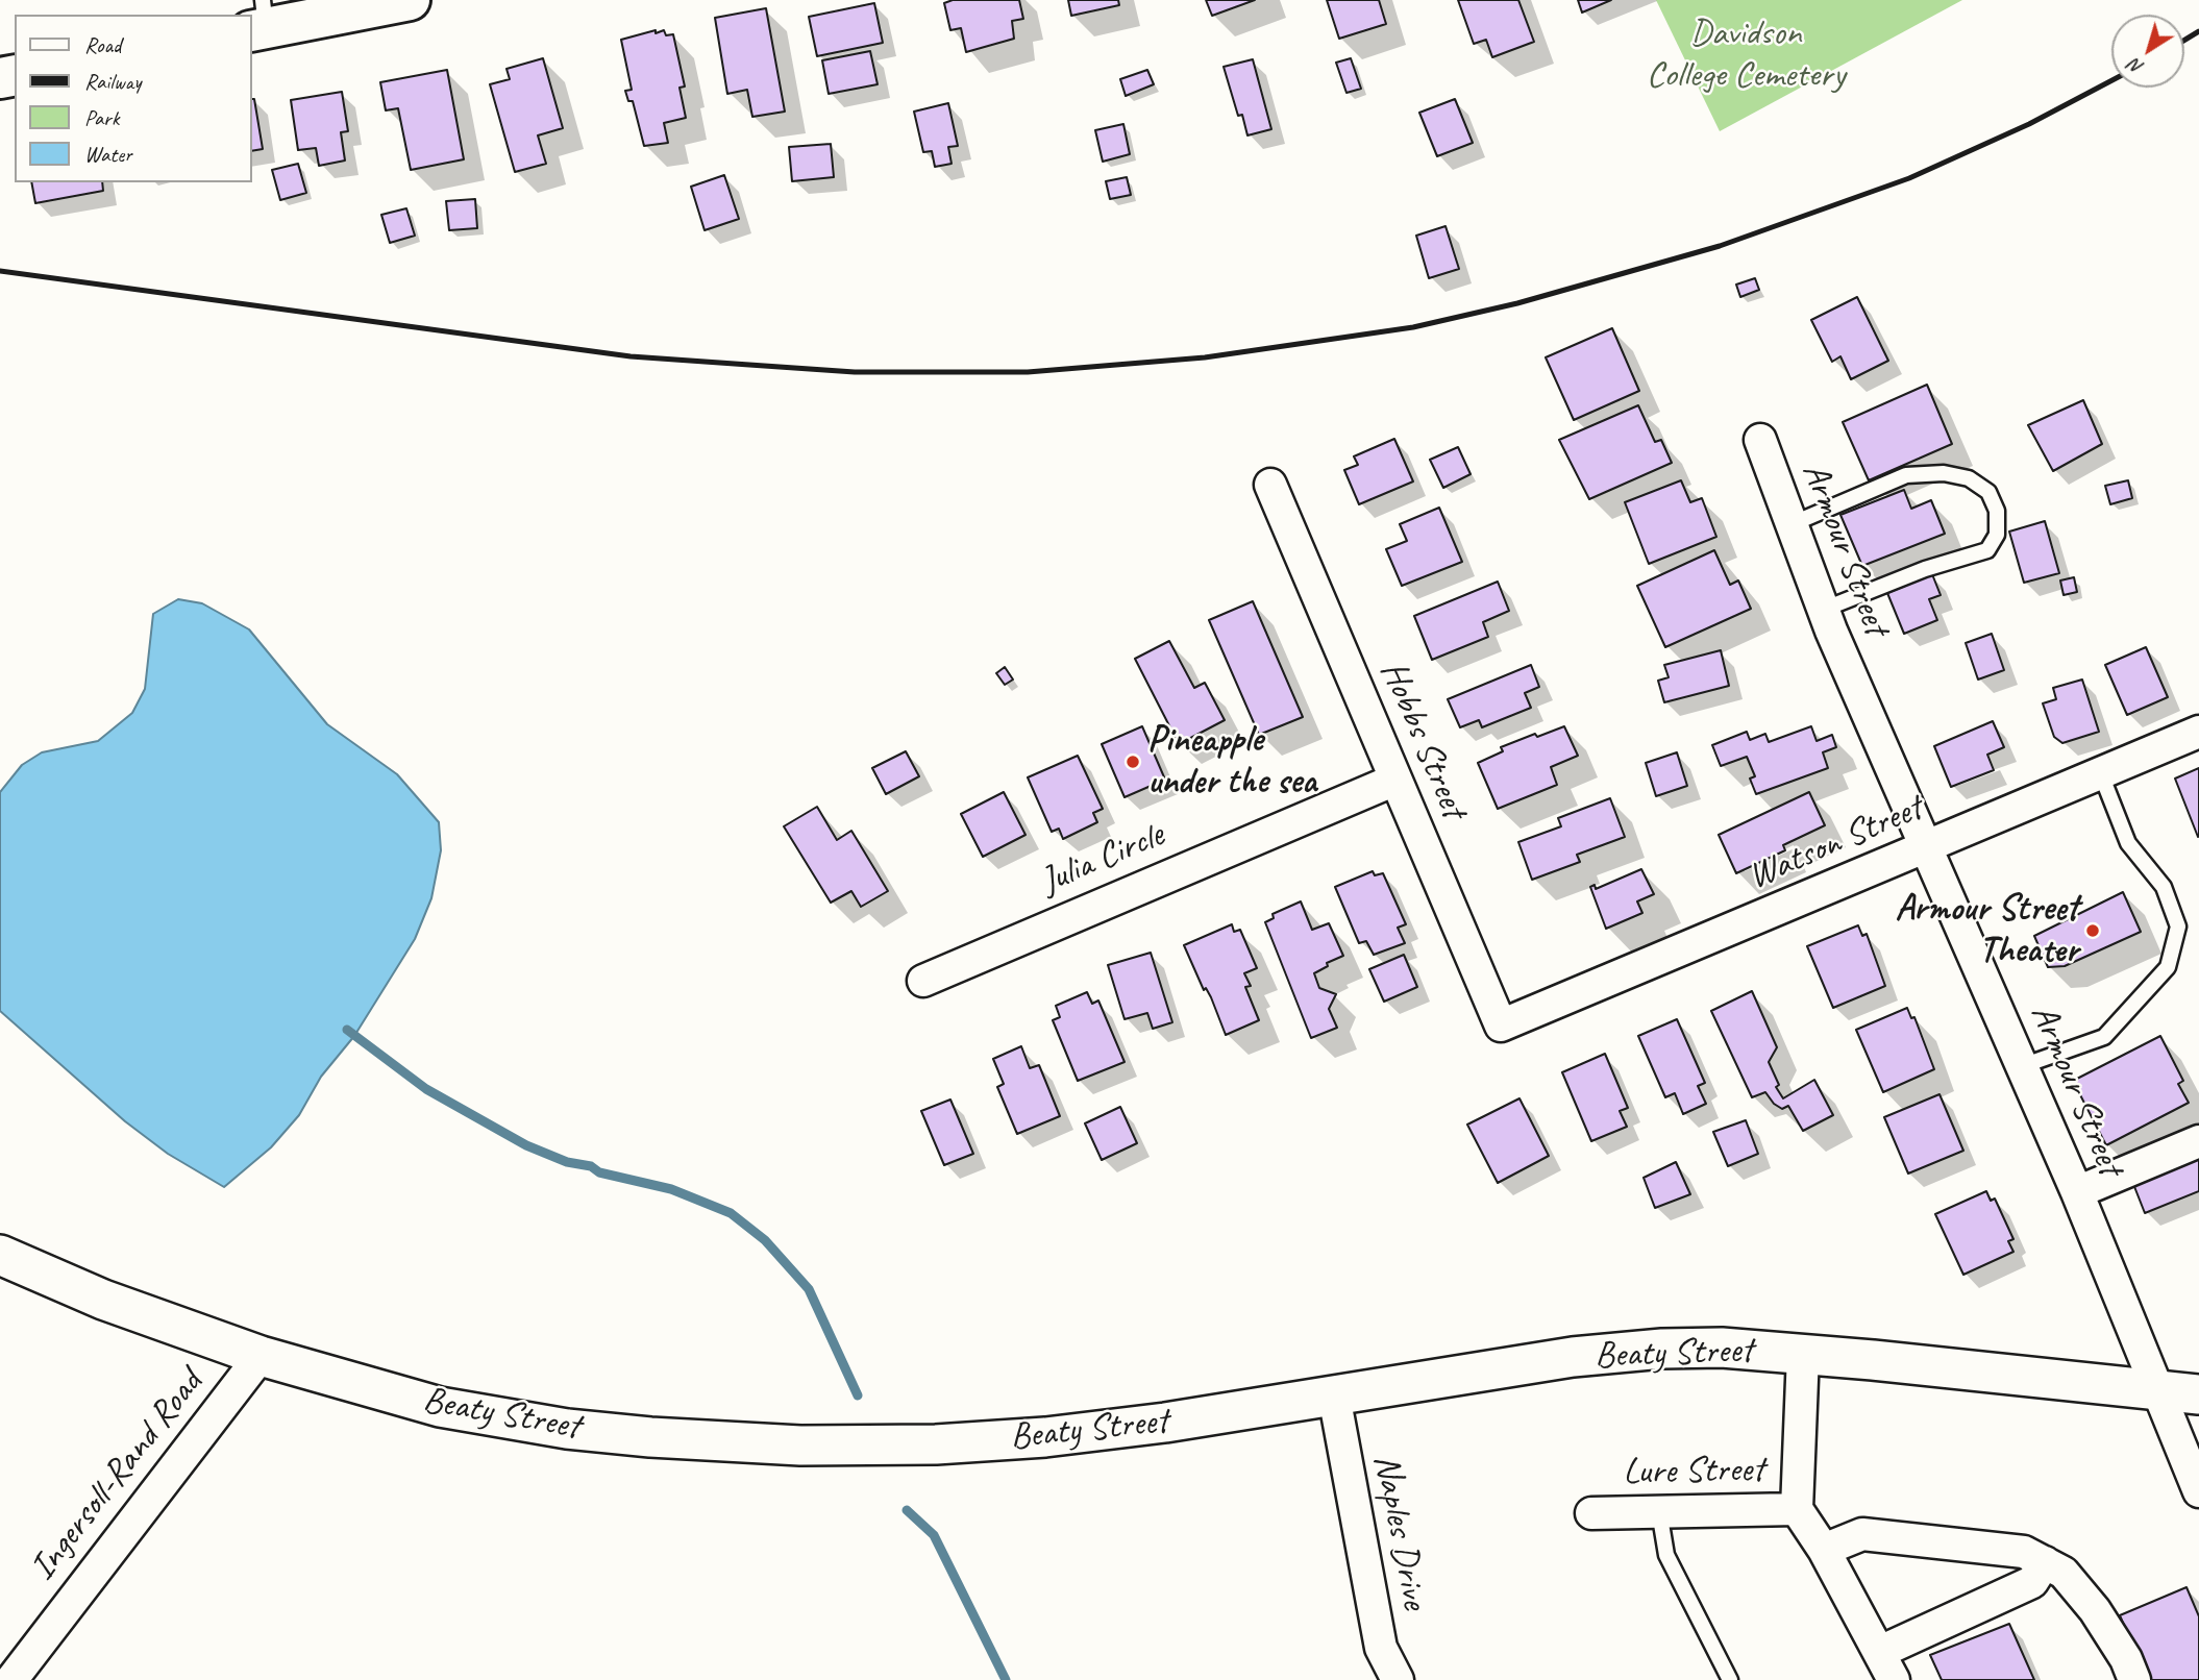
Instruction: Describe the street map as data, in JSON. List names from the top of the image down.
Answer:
{
  "streets": {
    "street": [
      "Armour Street",
      "Hobbs Street",
      "Watson Street",
      "Julia Circle",
      "Beaty Street",
      "Lure Street",
      "Ingersoll-Rand Road",
      "Naples Drive"
    ]
  },
  "crossings": [
    ["Armour Street", "Watson Street"],
    ["Armour Street", "Beaty Street"],
    ["Hobbs Street", "Watson Street"],
    ["Hobbs Street", "Julia Circle"],
    ["Beaty Street", "Ingersoll-Rand Road"],
    ["Beaty Street", "Naples Drive"]
  ],
  "parks": ["Davidson College Cemetery"],
  "places": ["Pineapple under the sea", "Armour Street Theater"],
  "legend": [
    "Road",
    "Railway",
    "Park",
    "Water"
  ],
  "north": "bottom left"
}
